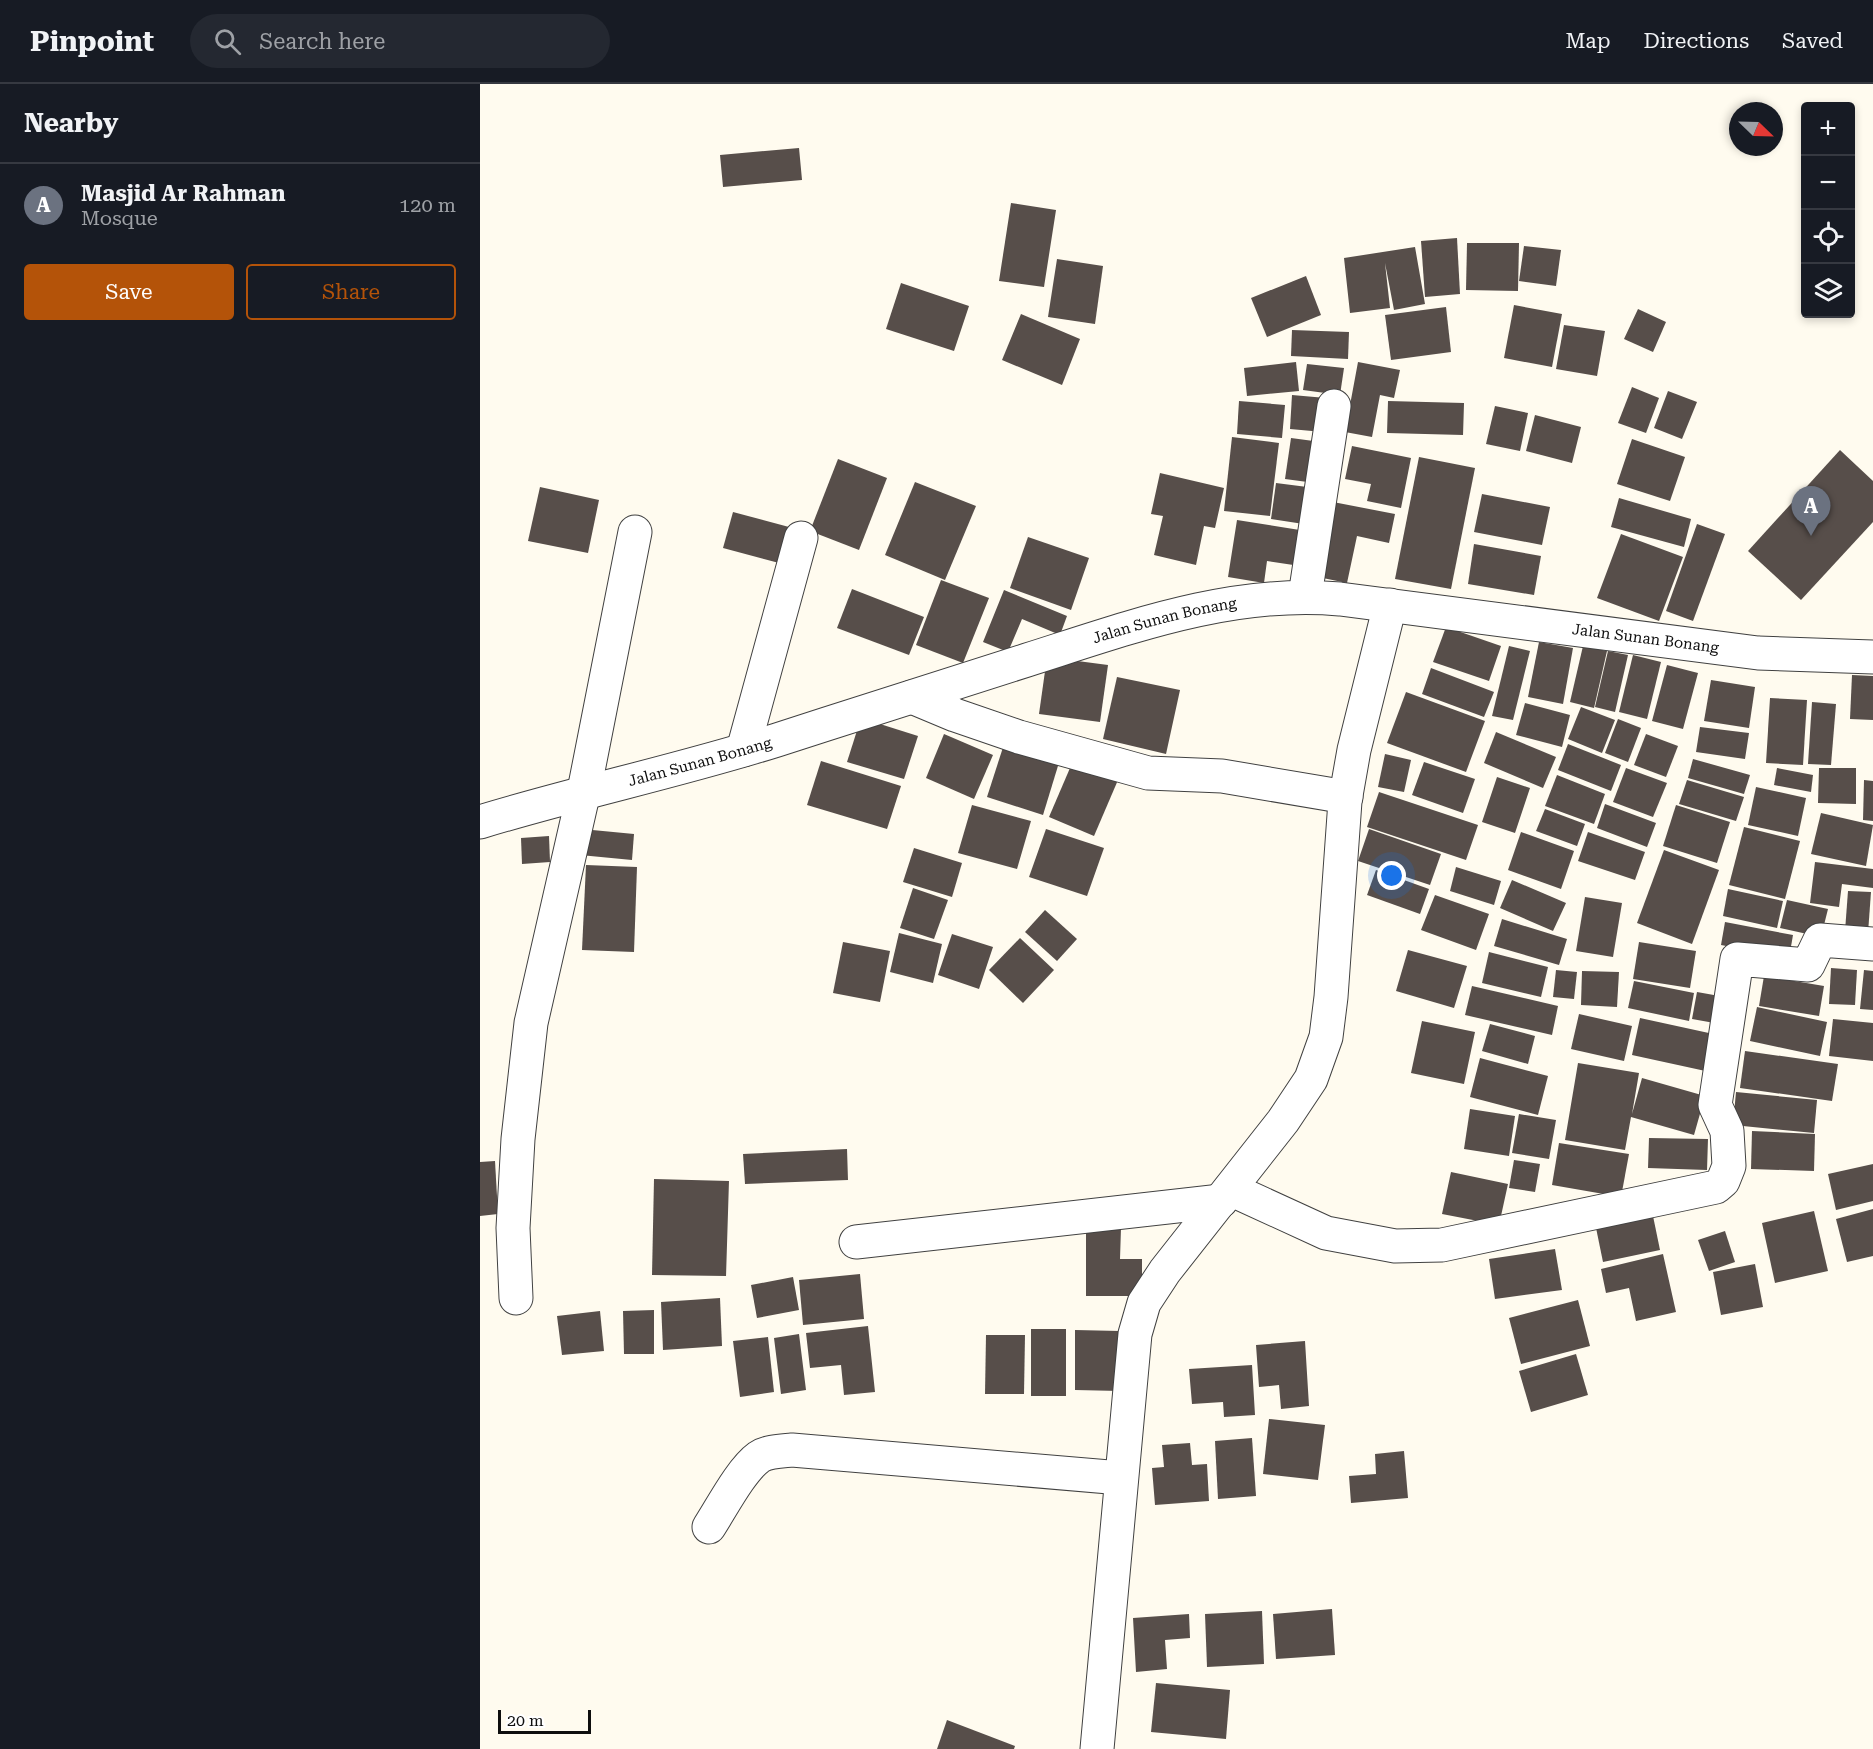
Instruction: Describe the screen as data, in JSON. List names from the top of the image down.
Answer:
{
  "streets": {
    "street": ["Jalan Sunan Bonang"]
  },
  "scale_bar": "20 m",
  "north": "bottom right",
  "page": {
    "header": "Pinpoint",
    "search": "Search here",
    "nav": ["Map", "Directions", "Saved"],
    "heading": "Nearby",
    "map_buttons": ["+", "−"],
    "list": [
      {
        "mark": "A",
        "name": "Masjid Ar Rahman",
        "note": "Mosque",
        "value": "120 m"
      }
    ],
    "buttons": ["Save", "Share"],
    "pins": "A",
    "scale": "20 m"
  }
}
